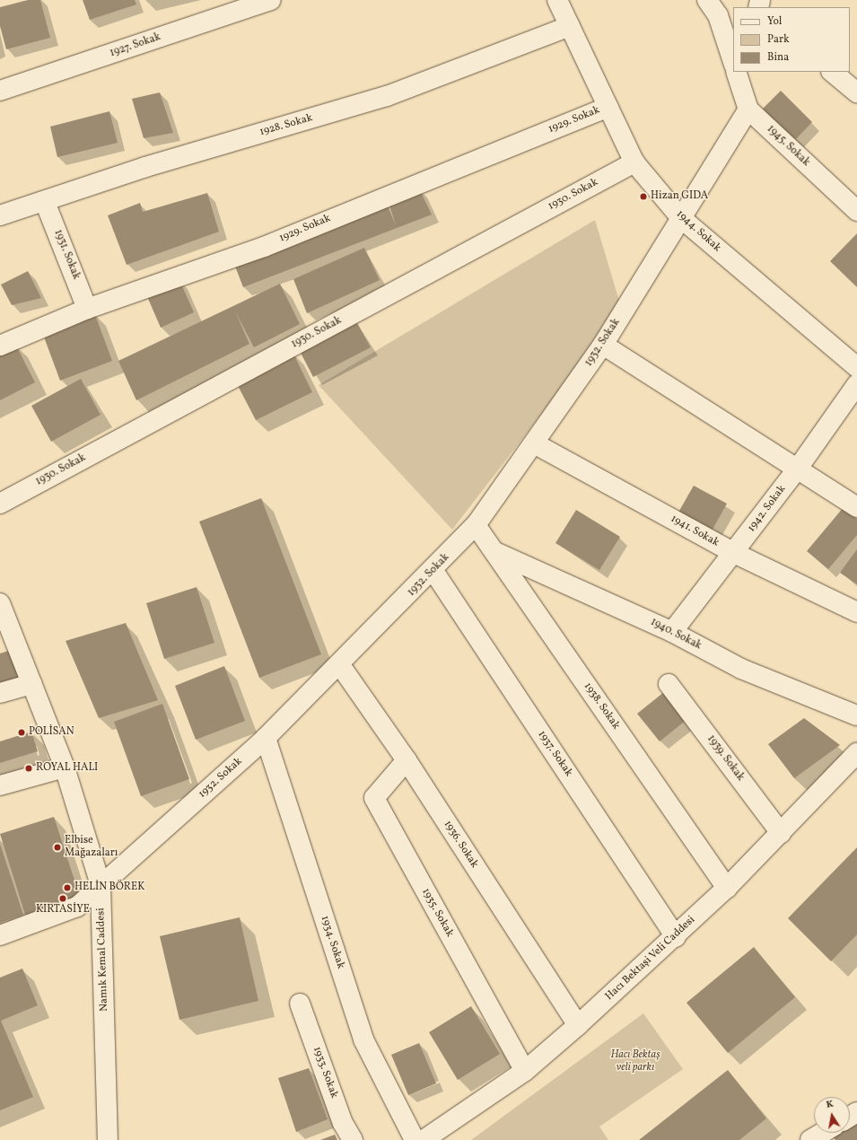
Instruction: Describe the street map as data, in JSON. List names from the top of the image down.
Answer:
{
  "streets": {
    "street": [
      "1927. Sokak",
      "1929. Sokak",
      "1928. Sokak",
      "1945. Sokak",
      "1930. Sokak",
      "1944. Sokak",
      "1931. Sokak",
      "1932. Sokak",
      "1942. Sokak",
      "1941. Sokak",
      "1940. Sokak",
      "1938. Sokak",
      "1937. Sokak",
      "1939. Sokak",
      "1936. Sokak",
      "1935. Sokak",
      "1934. Sokak",
      "Hacı Bektaşi Veli Caddesi",
      "Namık Kemal Caddesi",
      "1933. Sokak"
    ]
  },
  "crossings": [
    ["1929. Sokak", "1944. Sokak"],
    ["1929. Sokak", "1931. Sokak"],
    ["1928. Sokak", "1944. Sokak"],
    ["1928. Sokak", "1931. Sokak"],
    ["1945. Sokak", "1932. Sokak"],
    ["1930. Sokak", "1944. Sokak"],
    ["1944. Sokak", "1932. Sokak"],
    ["1932. Sokak", "1941. Sokak"],
    ["1932. Sokak", "1938. Sokak"],
    ["1932. Sokak", "1937. Sokak"],
    ["1932. Sokak", "1936. Sokak"],
    ["1932. Sokak", "1934. Sokak"],
    ["1932. Sokak", "Namık Kemal Caddesi"],
    ["1942. Sokak", "1941. Sokak"],
    ["1942. Sokak", "1940. Sokak"],
    ["1940. Sokak", "1938. Sokak"],
    ["1938. Sokak", "Hacı Bektaşi Veli Caddesi"],
    ["1937. Sokak", "Hacı Bektaşi Veli Caddesi"],
    ["1939. Sokak", "Hacı Bektaşi Veli Caddesi"],
    ["1936. Sokak", "1935. Sokak"],
    ["1936. Sokak", "Hacı Bektaşi Veli Caddesi"],
    ["1935. Sokak", "Hacı Bektaşi Veli Caddesi"]
  ],
  "parks": ["Hacı Bektaş veli parkı"],
  "places": [
    "Hizan GIDA",
    "POLİSAN",
    "ROYAL HALI",
    "Elbise Mağazaları",
    "HELİN BÖREK",
    "KIRTASİYE"
  ],
  "legend": ["Yol", "Park", "Bina"],
  "north": "top"
}
